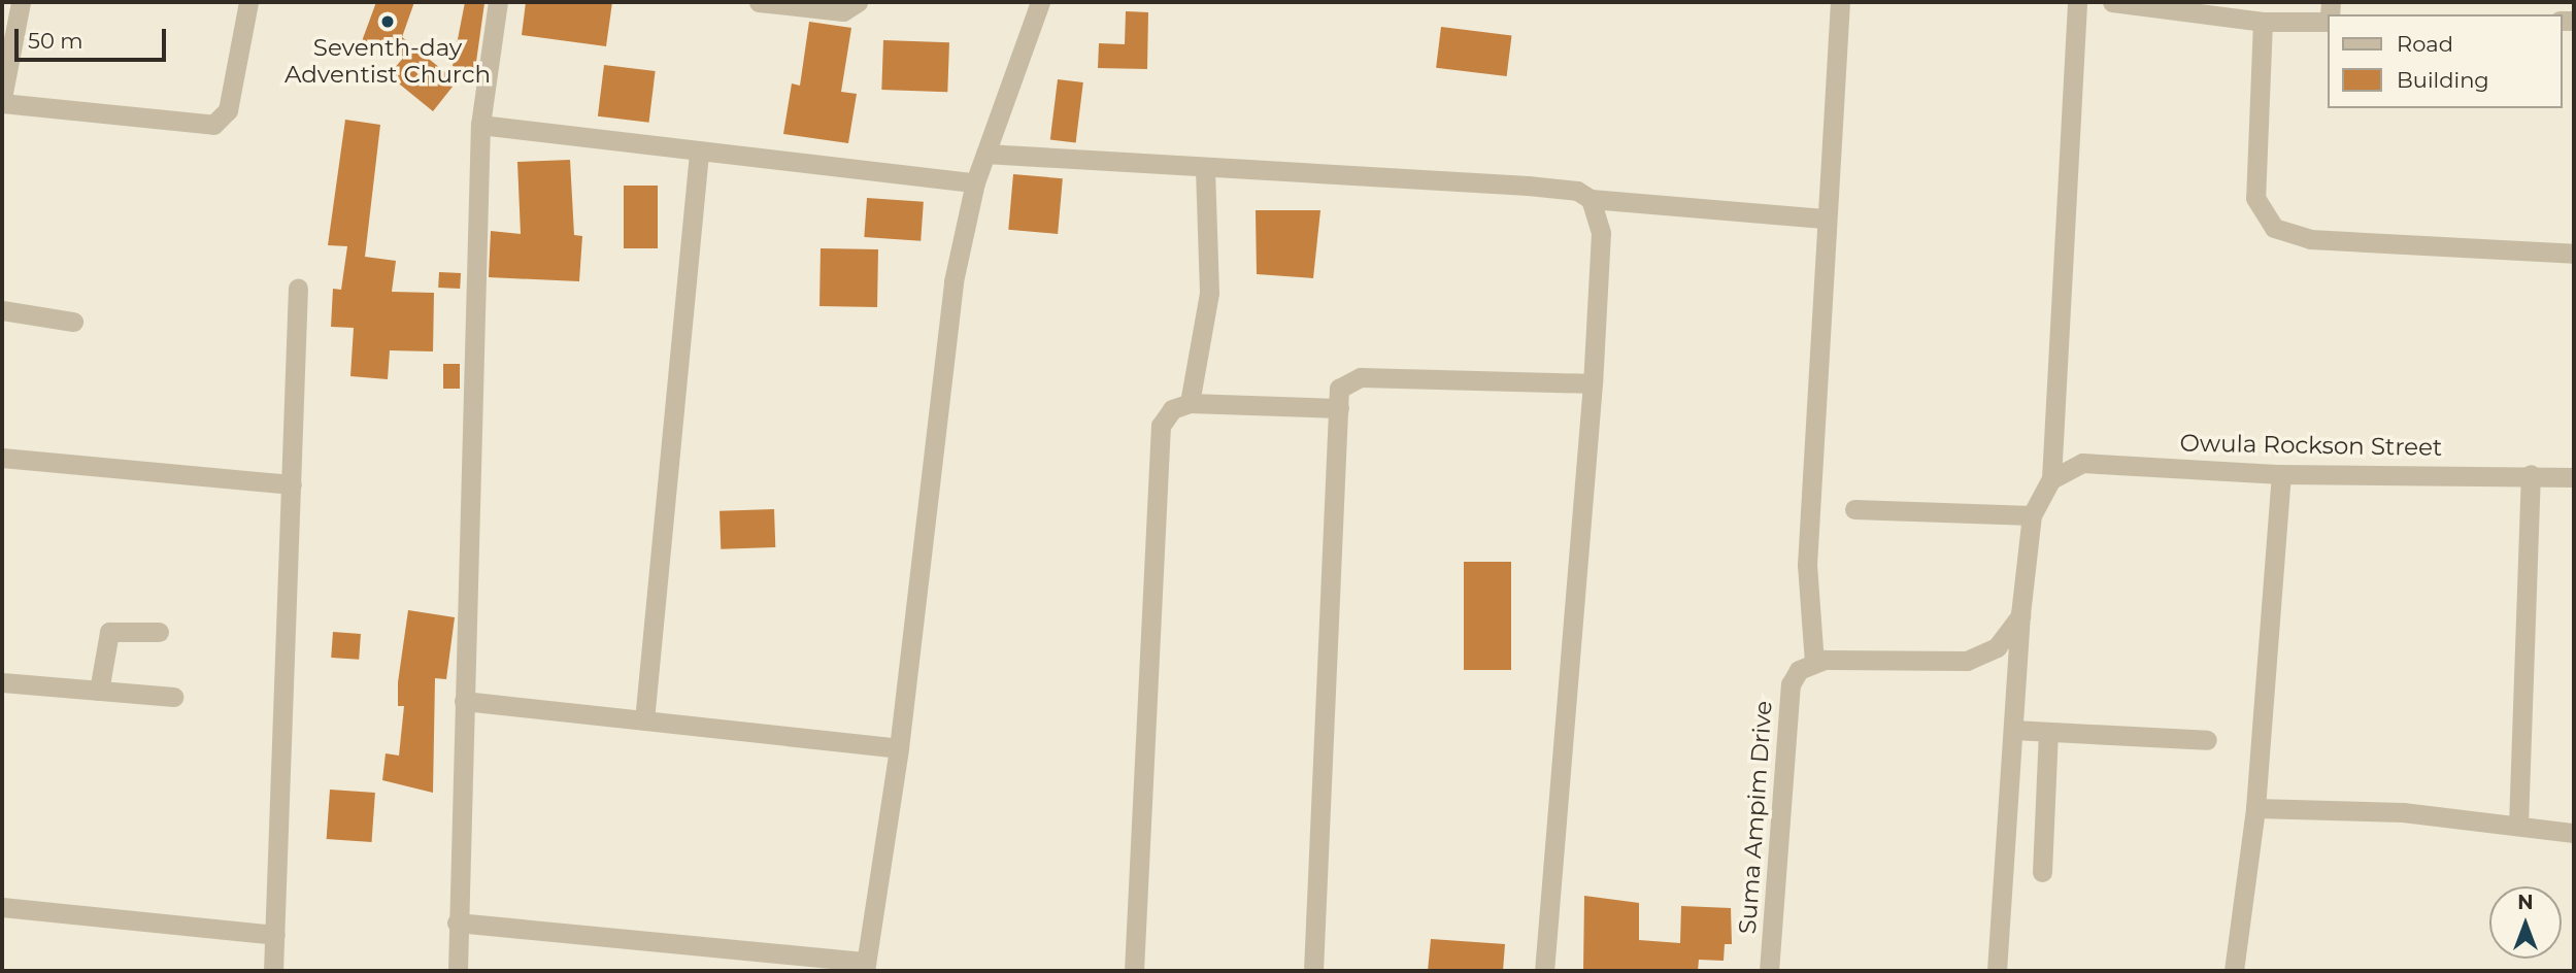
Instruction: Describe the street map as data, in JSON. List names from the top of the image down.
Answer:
{
  "streets": {
    "street": ["Owula Rockson Street", "Suma Ampim Drive"]
  },
  "places": ["Seventh-day Adventist Church"],
  "legend": ["Road", "Building"],
  "scale_bar": "50 m",
  "north": "top"
}
